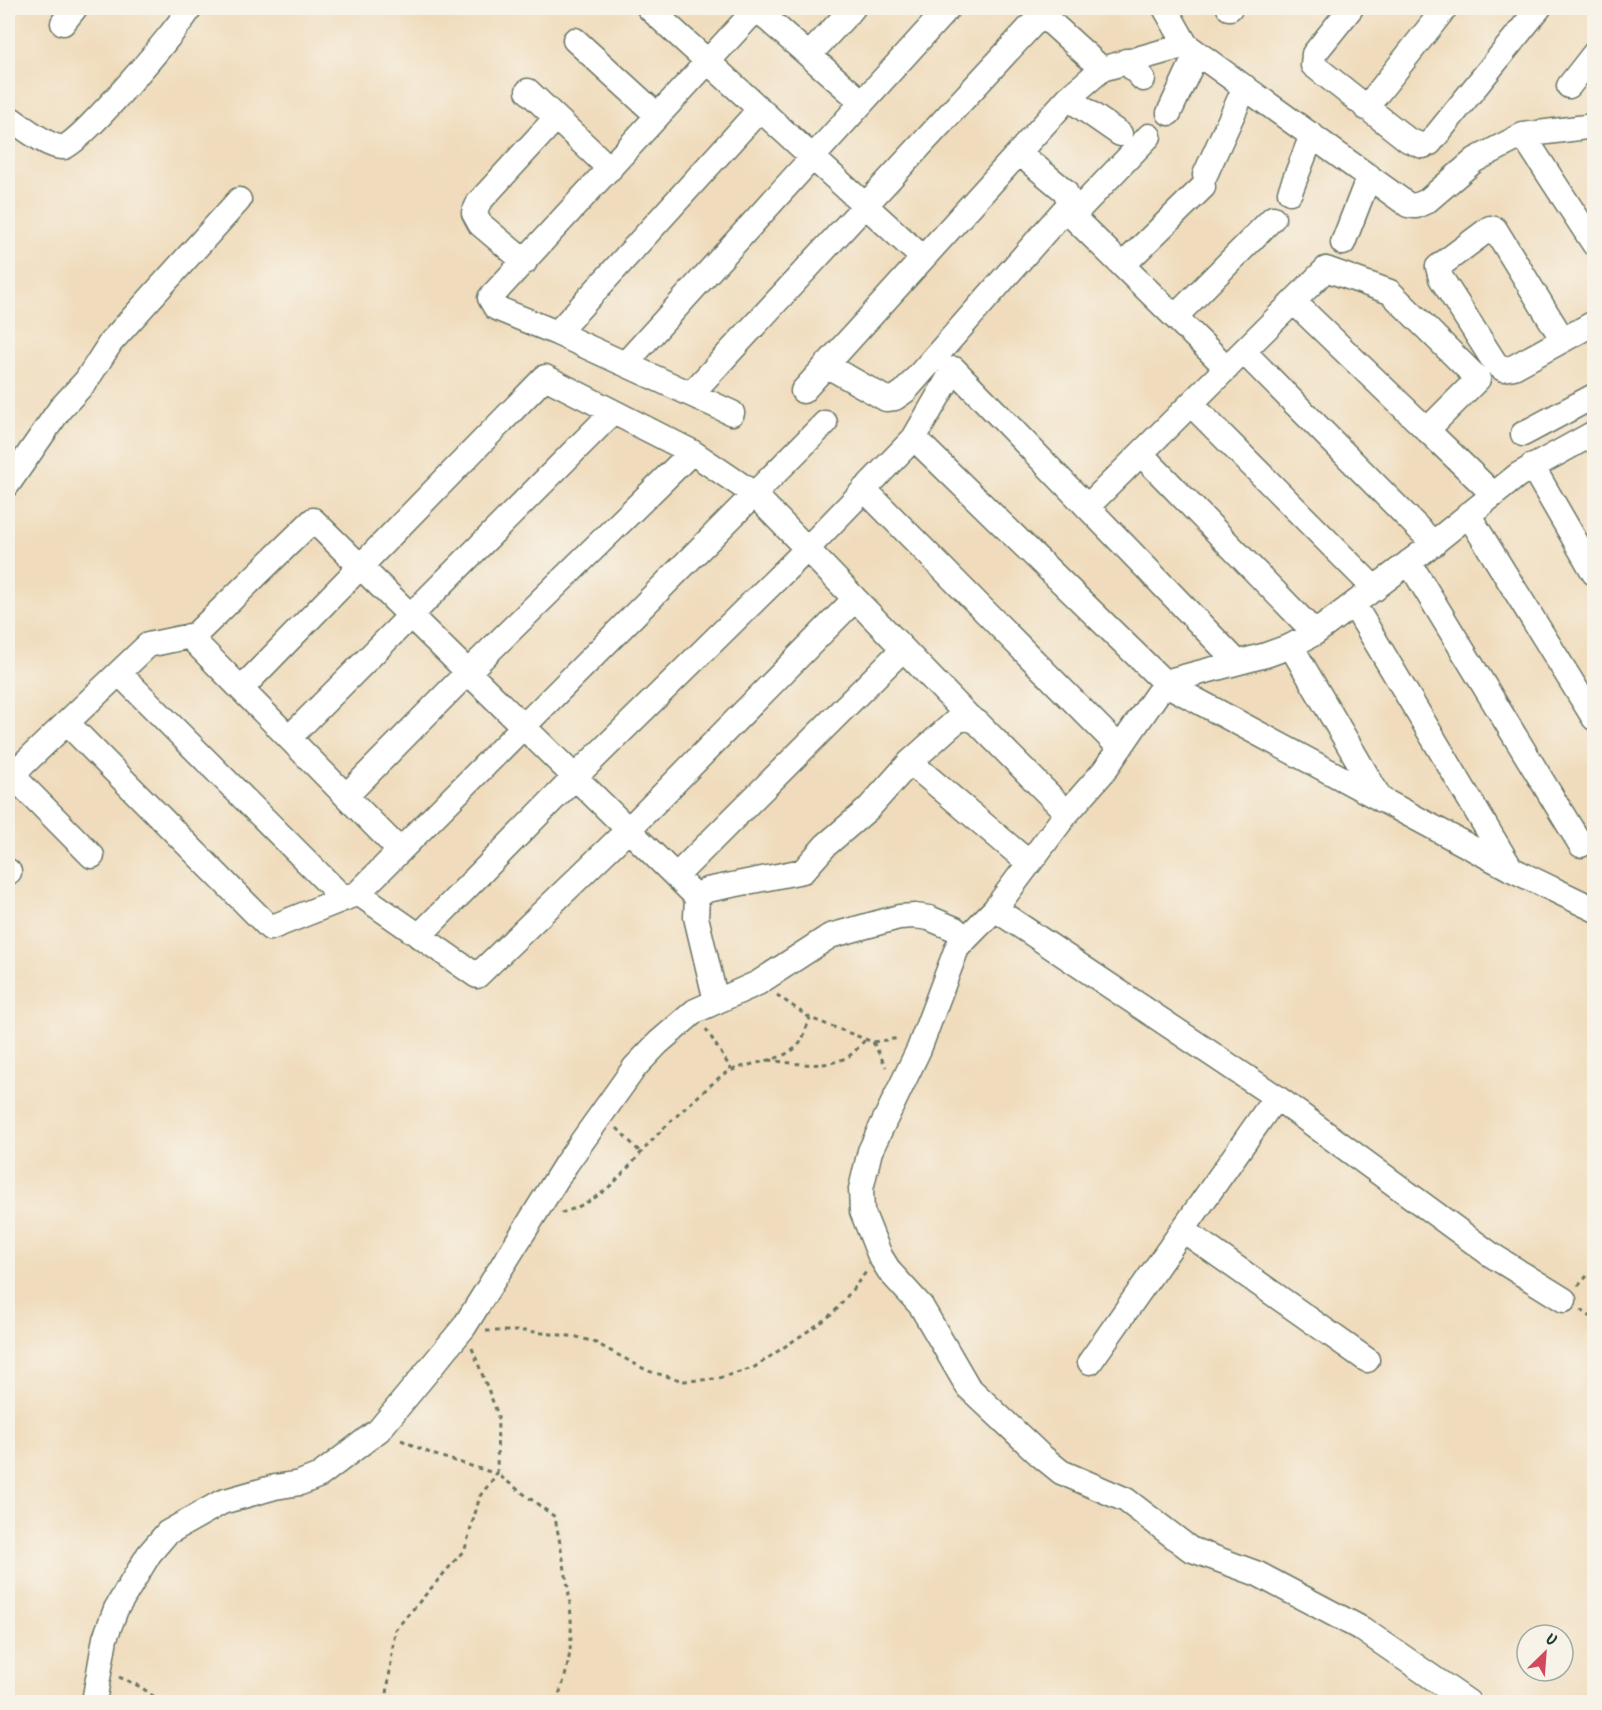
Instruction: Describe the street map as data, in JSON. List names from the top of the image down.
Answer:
{
  "north": "top right"
}
